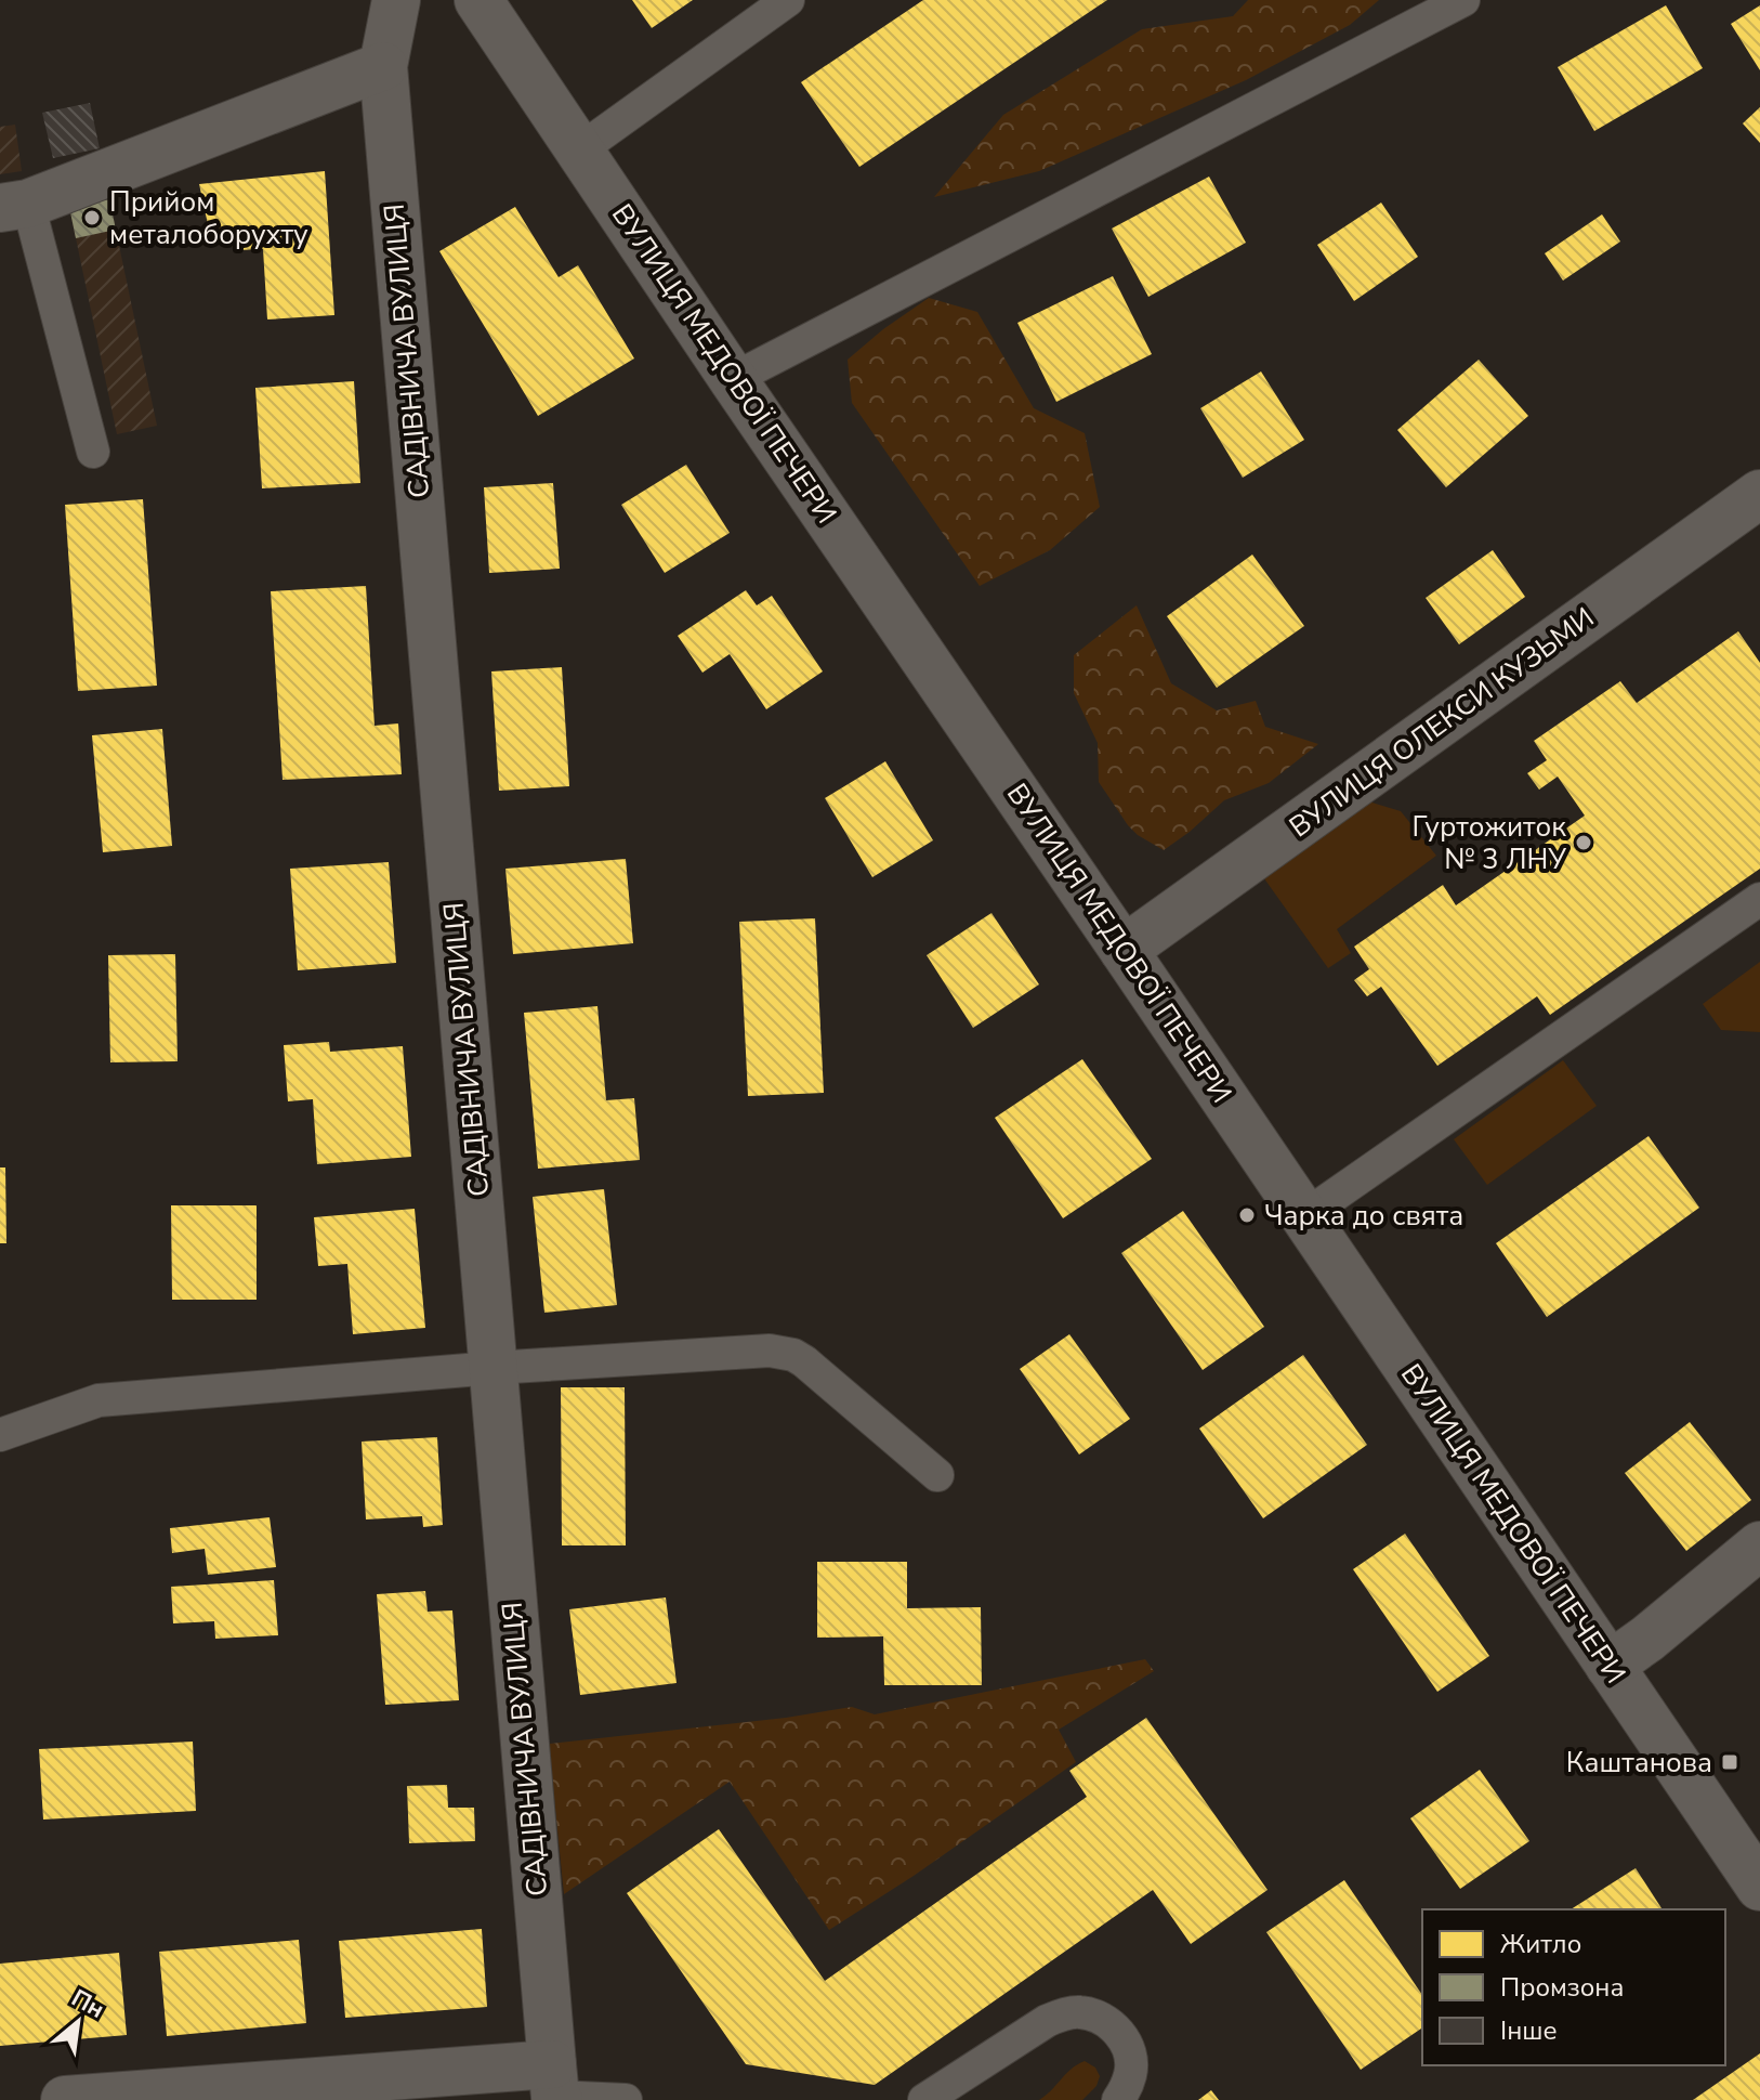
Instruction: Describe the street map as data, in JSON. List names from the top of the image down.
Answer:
{
  "streets": {
    "street": ["САДІВНИЧА ВУЛИЦЯ", "ВУЛИЦЯ МЕДОВОЇ ПЕЧЕРИ", "ВУЛИЦЯ ОЛЕКСИ КУЗЬМИ"]
  },
  "crossings": [
    ["ВУЛИЦЯ МЕДОВОЇ ПЕЧЕРИ", "ВУЛИЦЯ ОЛЕКСИ КУЗЬМИ"]
  ],
  "places": {
    "other": ["Прийом металоборухту", "Гуртожиток № 3 ЛНУ", "Чарка до свята"],
    "transit": ["Каштанова"]
  },
  "legend": ["Житло", "Промзона", "Інше"],
  "north": "top right"
}
